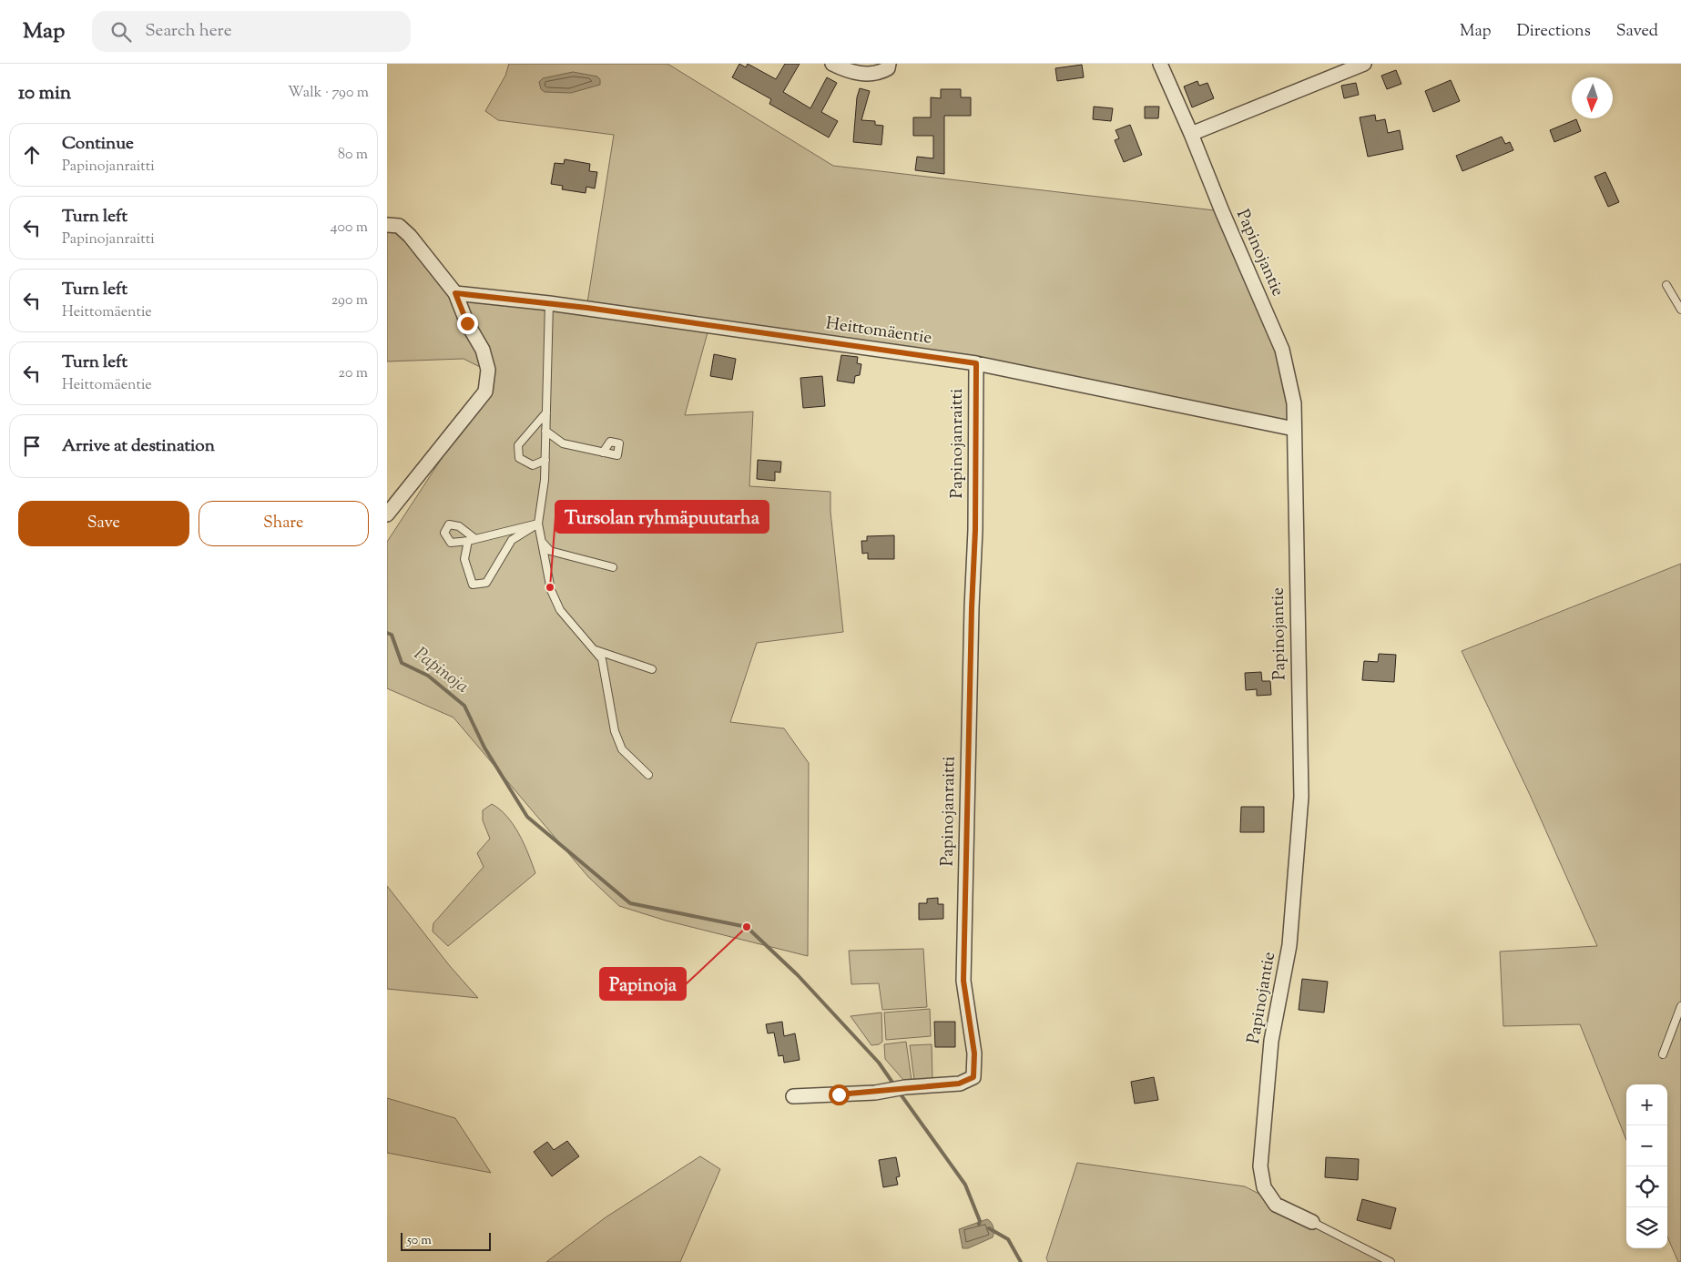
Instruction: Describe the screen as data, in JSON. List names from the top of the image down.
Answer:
{
  "streets": {
    "street": ["Papinojantie", "Heittomäentie", "Papinojanraitti"]
  },
  "crossings": [
    ["Papinojantie", "Heittomäentie"],
    ["Heittomäentie", "Papinojanraitti"]
  ],
  "water": ["Papinoja"],
  "places": ["Tursolan ryhmäpuutarha", "Papinoja"],
  "scale_bar": "50 m",
  "north": "bottom",
  "page": {
    "header": "Map",
    "search": "Search here",
    "nav": ["Map", "Directions", "Saved"],
    "heading": ["10 min", "Walk · 790 m"],
    "list": [
      ["Continue", "Papinojanraitti", "80 m"],
      ["Turn left", "Papinojanraitti", "400 m"],
      ["Turn left", "Heittomäentie", "290 m"],
      ["Turn left", "Heittomäentie", "20 m"],
      "Arrive at destination"
    ],
    "buttons": ["Save", "Share"],
    "map_buttons": ["+", "−"],
    "scale": "50 m"
  }
}
